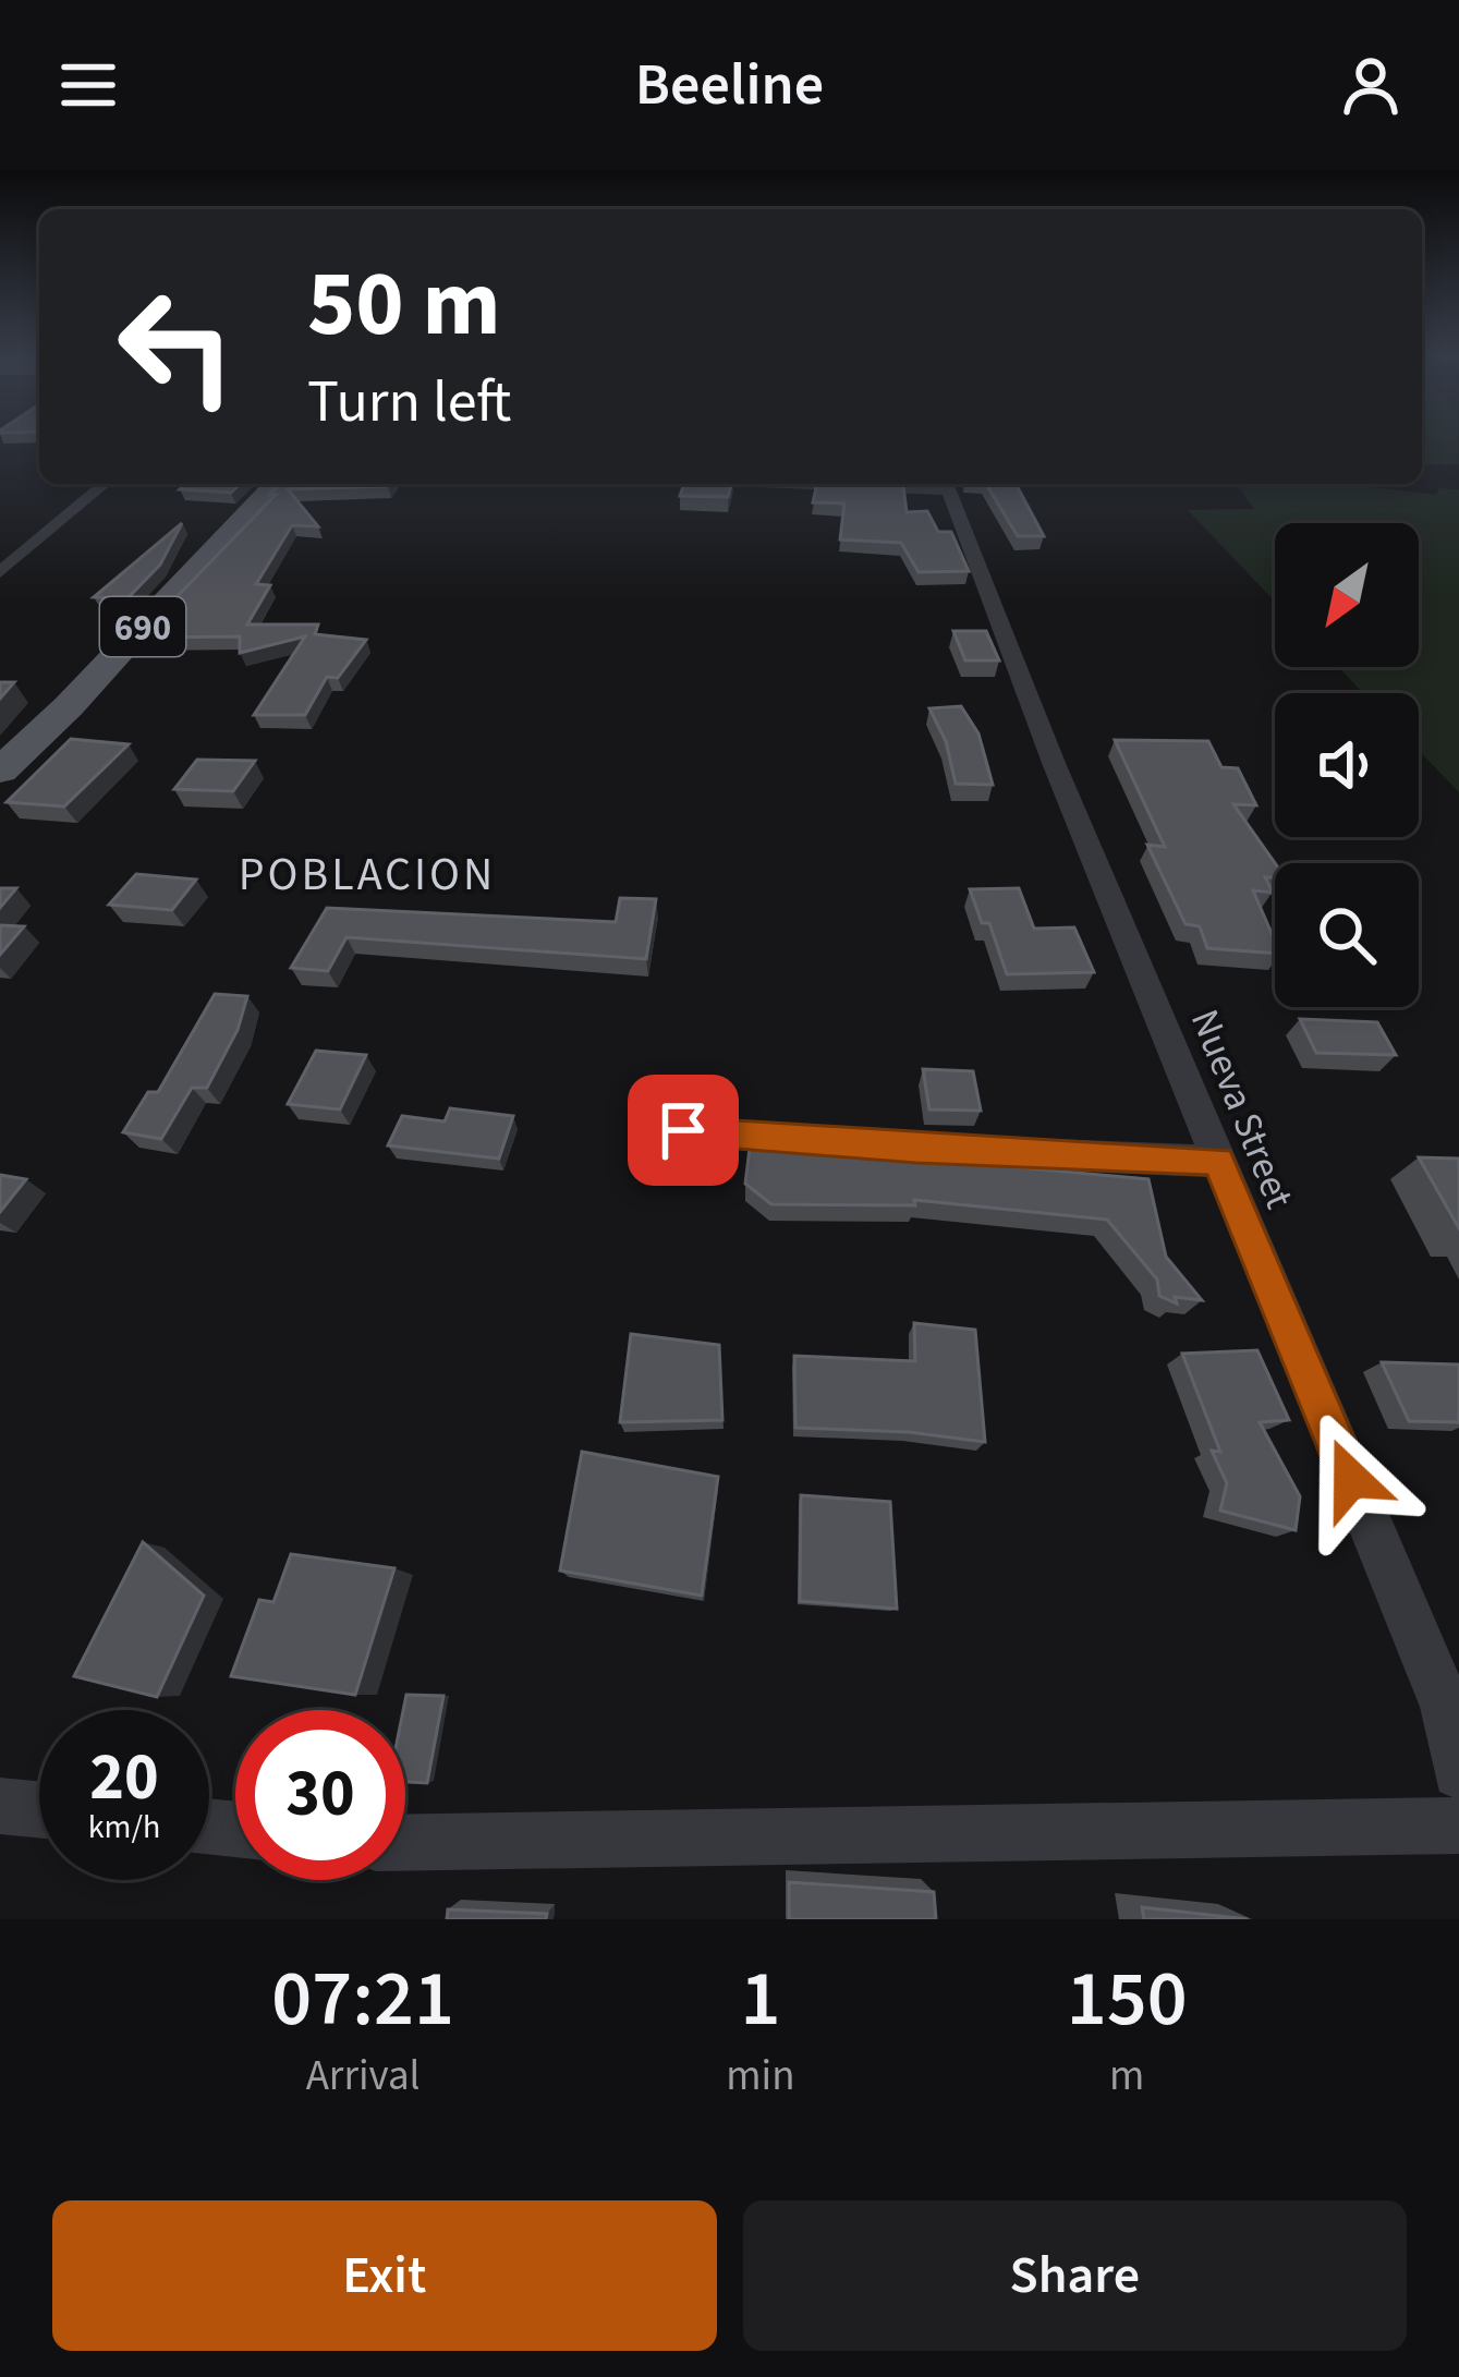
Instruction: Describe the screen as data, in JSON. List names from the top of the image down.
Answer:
{
  "streets": {
    "main road": ["690"],
    "street": ["Nueva Street"]
  },
  "districts": ["POBLACION"],
  "north": "bottom left",
  "page": {
    "header": "Beeline",
    "turn": ["50 m", "Turn left"],
    "speed": "20 km/h",
    "limit": "30",
    "eta": [
      "07:21",
      "Arrival",
      "1",
      "min",
      "150",
      "m"
    ],
    "buttons": ["Exit", "Share"]
  }
}
